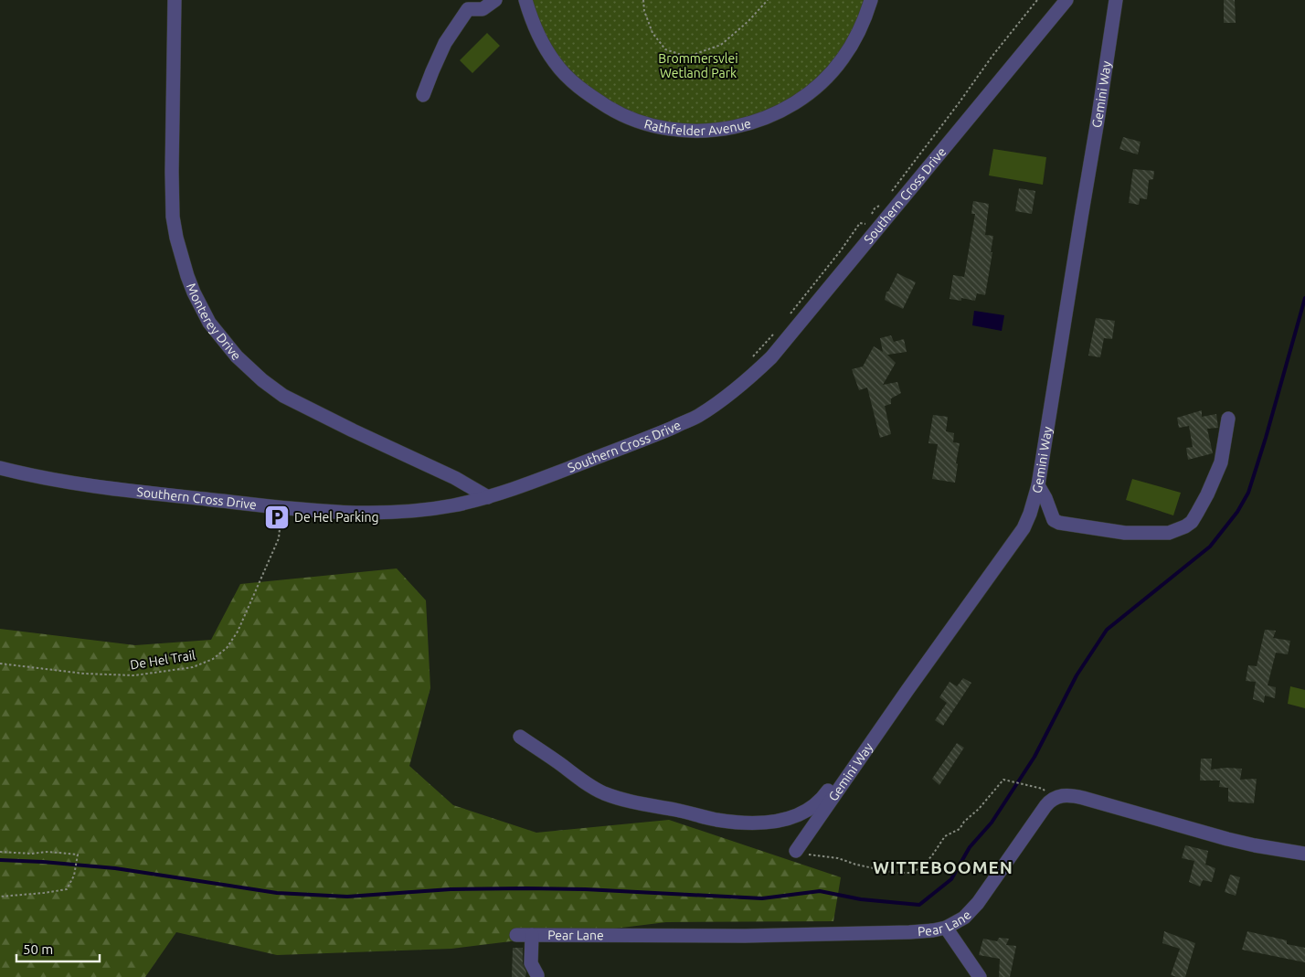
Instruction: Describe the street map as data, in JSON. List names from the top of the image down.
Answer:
{
  "streets": {
    "street": [
      "Gemini Way",
      "Rathfelder Avenue",
      "Southern Cross Drive",
      "Monterey Drive",
      "Pear Lane"
    ],
    "path": ["De Hel Trail"]
  },
  "crossings": [
    ["Southern Cross Drive", "Monterey Drive"],
    ["Southern Cross Drive", "De Hel Trail"]
  ],
  "districts": ["WITTEBOOMEN"],
  "parks": ["Brommersvlei Wetland Park"],
  "places": {
    "parking": ["De Hel Parking"]
  },
  "scale_bar": "50 m"
}
